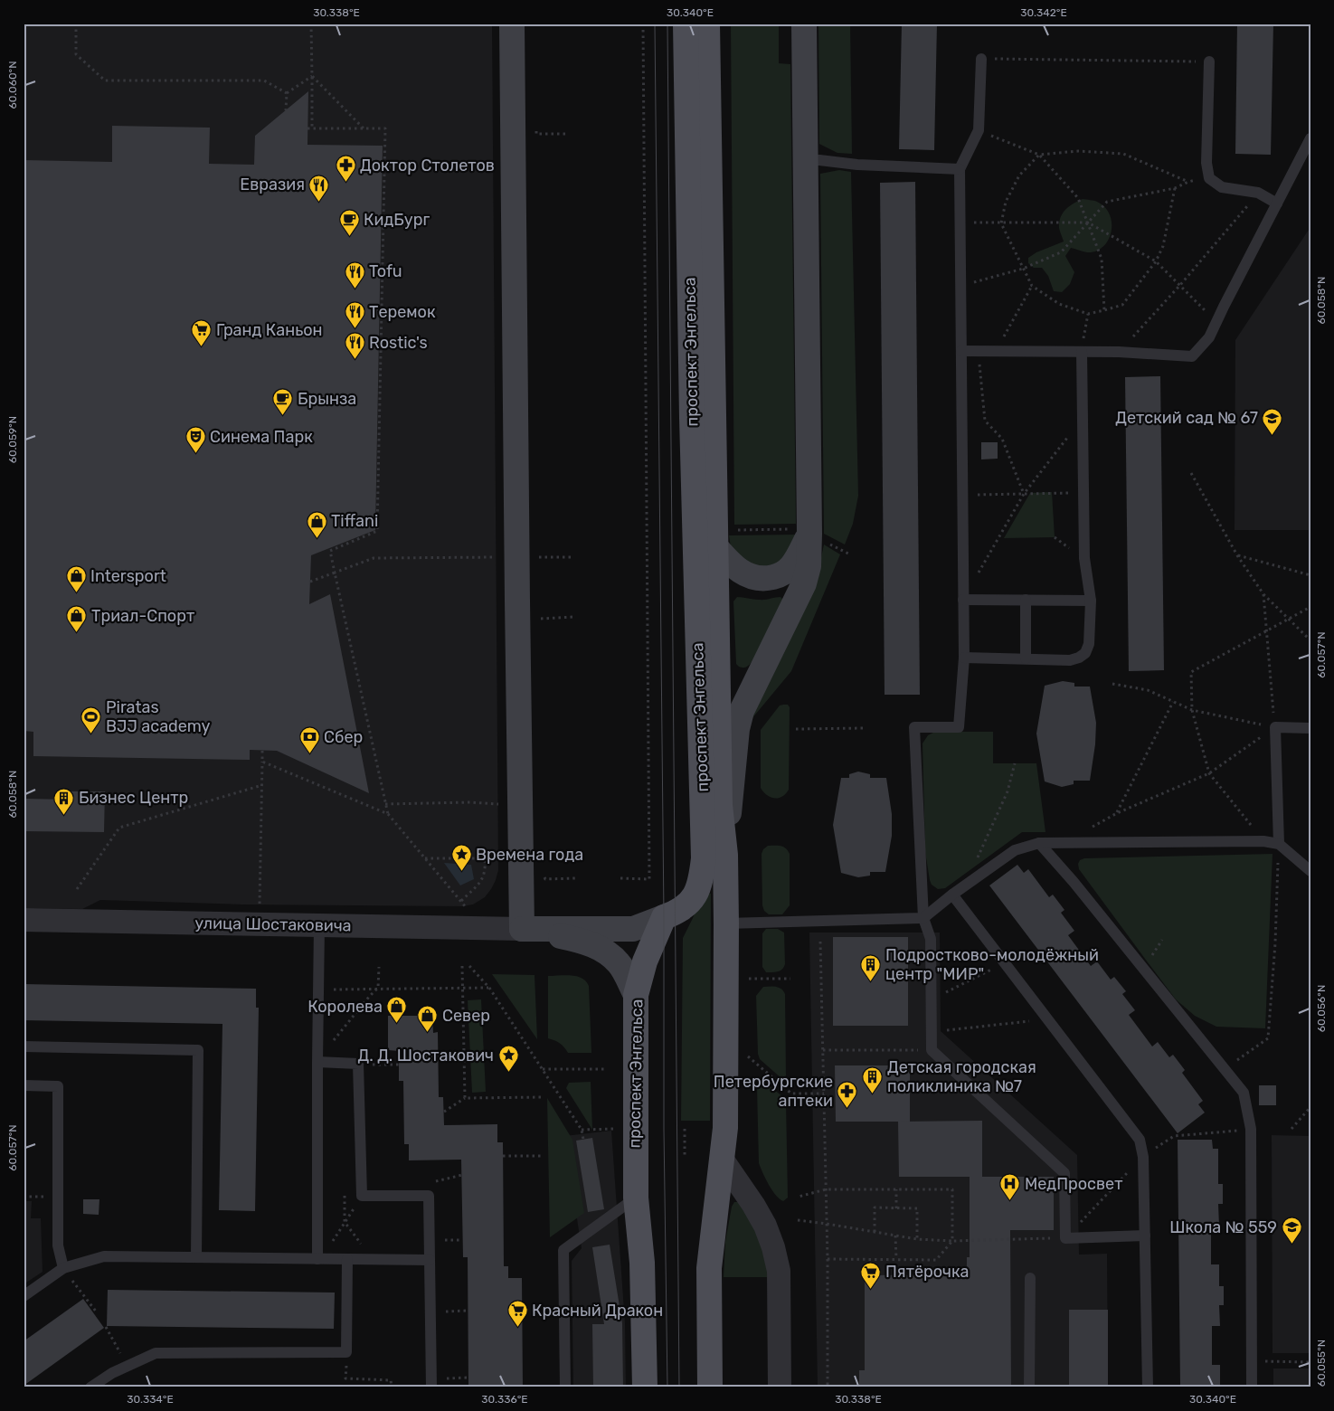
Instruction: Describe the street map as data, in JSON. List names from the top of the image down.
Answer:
{
  "streets": {
    "main road": ["проспект Энгельса", "улица Шостаковича"]
  },
  "crossings": [
    ["проспект Энгельса", "улица Шостаковича"]
  ],
  "places": {
    "pharmacy": ["Доктор Столетов", "Петербургские аптеки"],
    "restaurant": [
      "Евразия",
      "Tofu",
      "Теремок",
      "Rostic's"
    ],
    "cafe": ["КидБург", "Брынза"],
    "supermarket": ["Гранд Каньон", "Пятёрочка", "Красный Дракон"],
    "school or university": ["Детский сад № 67", "Школа № 559"],
    "theatre": ["Синема Парк"],
    "shop": [
      "Tiffani",
      "Intersport",
      "Триал-Спорт",
      "Королева",
      "Север"
    ],
    "sports": ["Piratas BJJ academy"],
    "bank": ["Сбер"],
    "building": ["Бизнес Центр", "Подростково-молодёжный центр \"МИР\"", "Детская городская поликлиника №7"],
    "place": ["Времена года", "Д. Д. Шостакович"],
    "hospital": ["МедПросвет"]
  },
  "coordinates": [
    "30.338°E",
    "30.340°E",
    "30.342°E",
    "60.060°N",
    "60.058°N",
    "60.059°N",
    "60.057°N",
    "60.056°N",
    "60.055°N",
    "30.334°E",
    "30.336°E"
  ]
}
